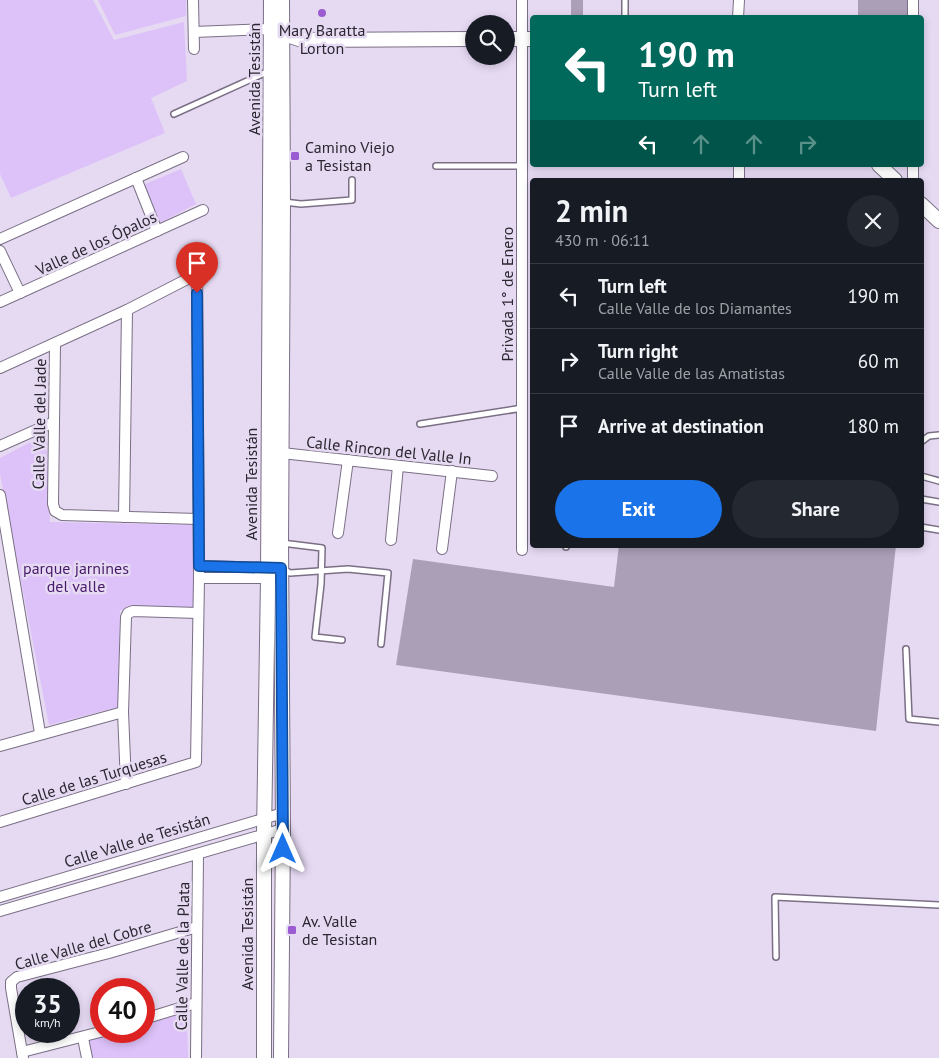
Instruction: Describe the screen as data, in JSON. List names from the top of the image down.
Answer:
{
  "streets": {
    "street": [
      "Avenida Tesistán",
      "Valle de los Ópalos",
      "Privada 1° de Enero",
      "Calle Valle del Jade",
      "Calle Rincon del Valle In",
      "Calle de las Turquesas",
      "Calle Valle de Tesistán",
      "Calle Valle del Cobre",
      "Calle Valle de la Plata"
    ]
  },
  "crossings": [
    ["Avenida Tesistán", "Calle Rincon del Valle In"],
    ["Avenida Tesistán", "Calle Valle de Tesistán"],
    ["Calle Valle de Tesistán", "Calle Valle de la Plata"],
    ["Calle Valle del Cobre", "Calle Valle de la Plata"]
  ],
  "parks": ["parque jarnines del valle"],
  "places": {
    "other": ["Mary Baratta Lorton"],
    "transit": ["Camino Viejo a Tesistan", "Av. Valle de Tesistan"]
  },
  "page": {
    "turn": ["190 m", "Turn left"],
    "heading": ["2 min", "430 m · 06:11"],
    "list": [
      {
        "name": "Turn left",
        "note": "Calle Valle de los Diamantes",
        "value": "190 m"
      },
      {
        "name": "Turn right",
        "note": "Calle Valle de las Amatistas",
        "value": "60 m"
      },
      {
        "name": "Arrive at destination",
        "value": "180 m"
      }
    ],
    "buttons": ["Exit", "Share"],
    "speed": "35 km/h",
    "limit": "40"
  }
}
